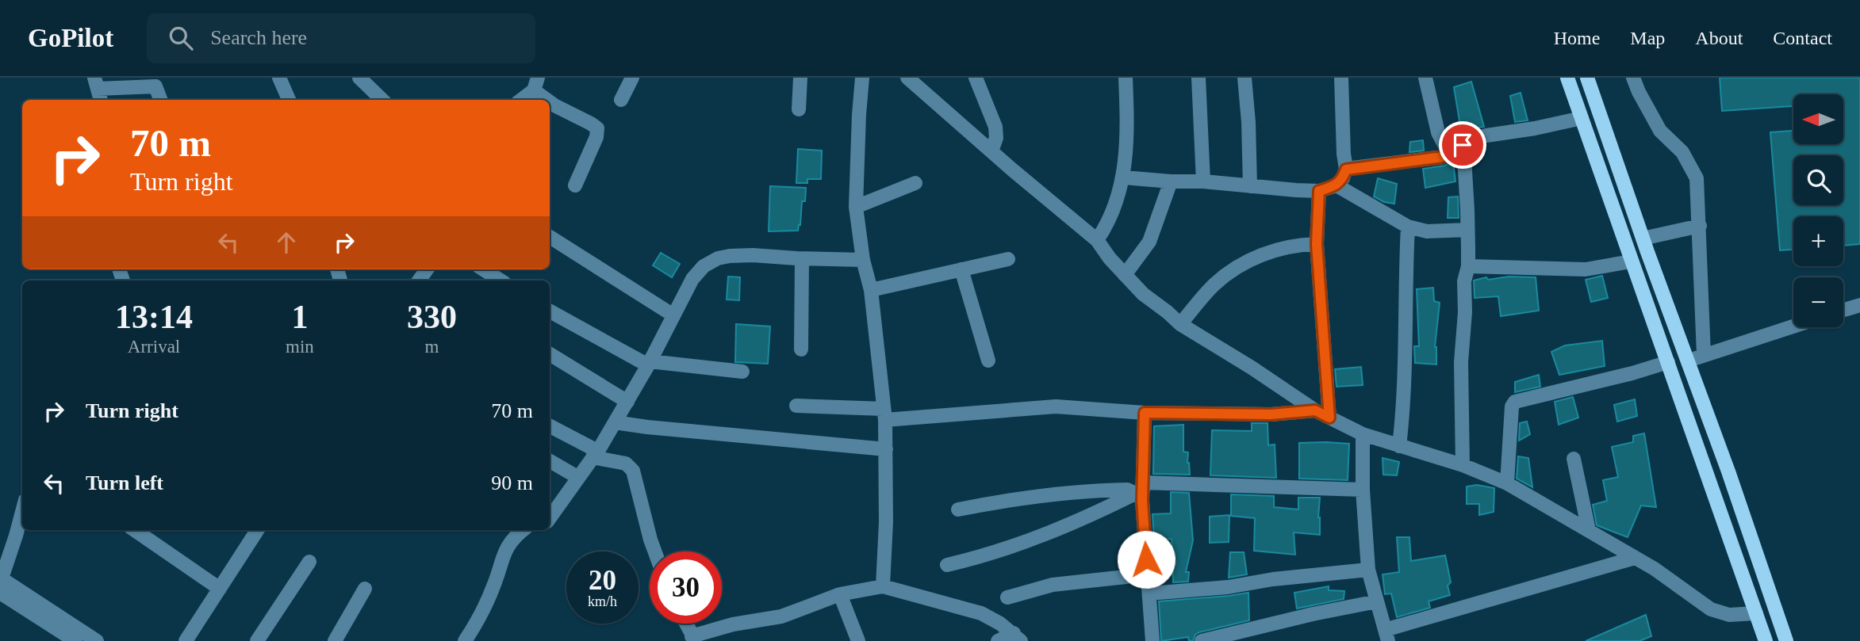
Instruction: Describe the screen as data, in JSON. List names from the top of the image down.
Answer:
{
  "north": "left",
  "page": {
    "header": "GoPilot",
    "search": "Search here",
    "nav": [
      "Home",
      "Map",
      "About",
      "Contact"
    ],
    "map_buttons": ["+", "−"],
    "turn": ["70 m", "Turn right"],
    "eta": [
      "13:14",
      "Arrival",
      "1",
      "min",
      "330",
      "m"
    ],
    "list": [
      {
        "name": "Turn right",
        "value": "70 m"
      },
      {
        "name": "Turn left",
        "value": "90 m"
      }
    ],
    "speed": "20 km/h",
    "limit": "30"
  }
}
